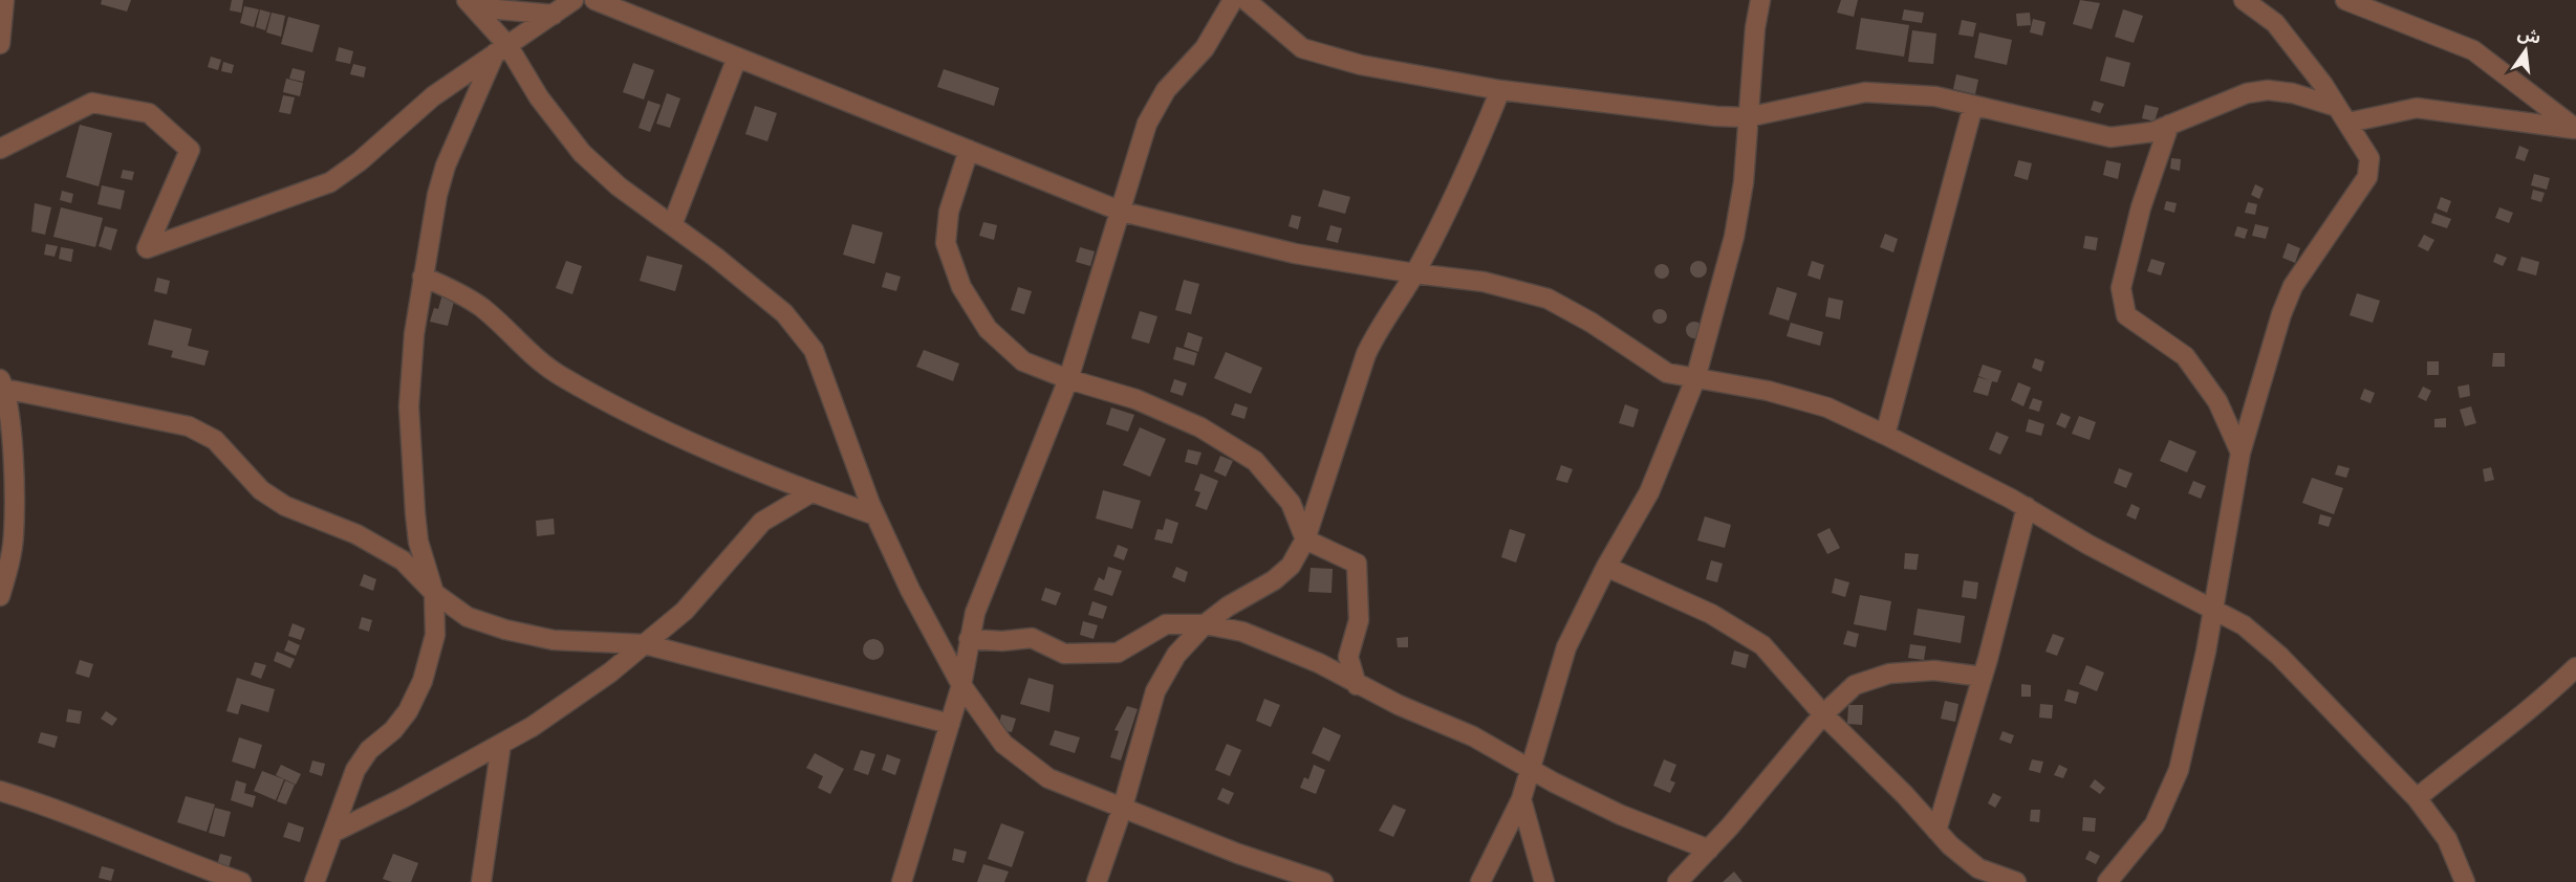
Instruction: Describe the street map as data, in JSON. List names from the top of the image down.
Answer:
{
  "north": "top"
}
